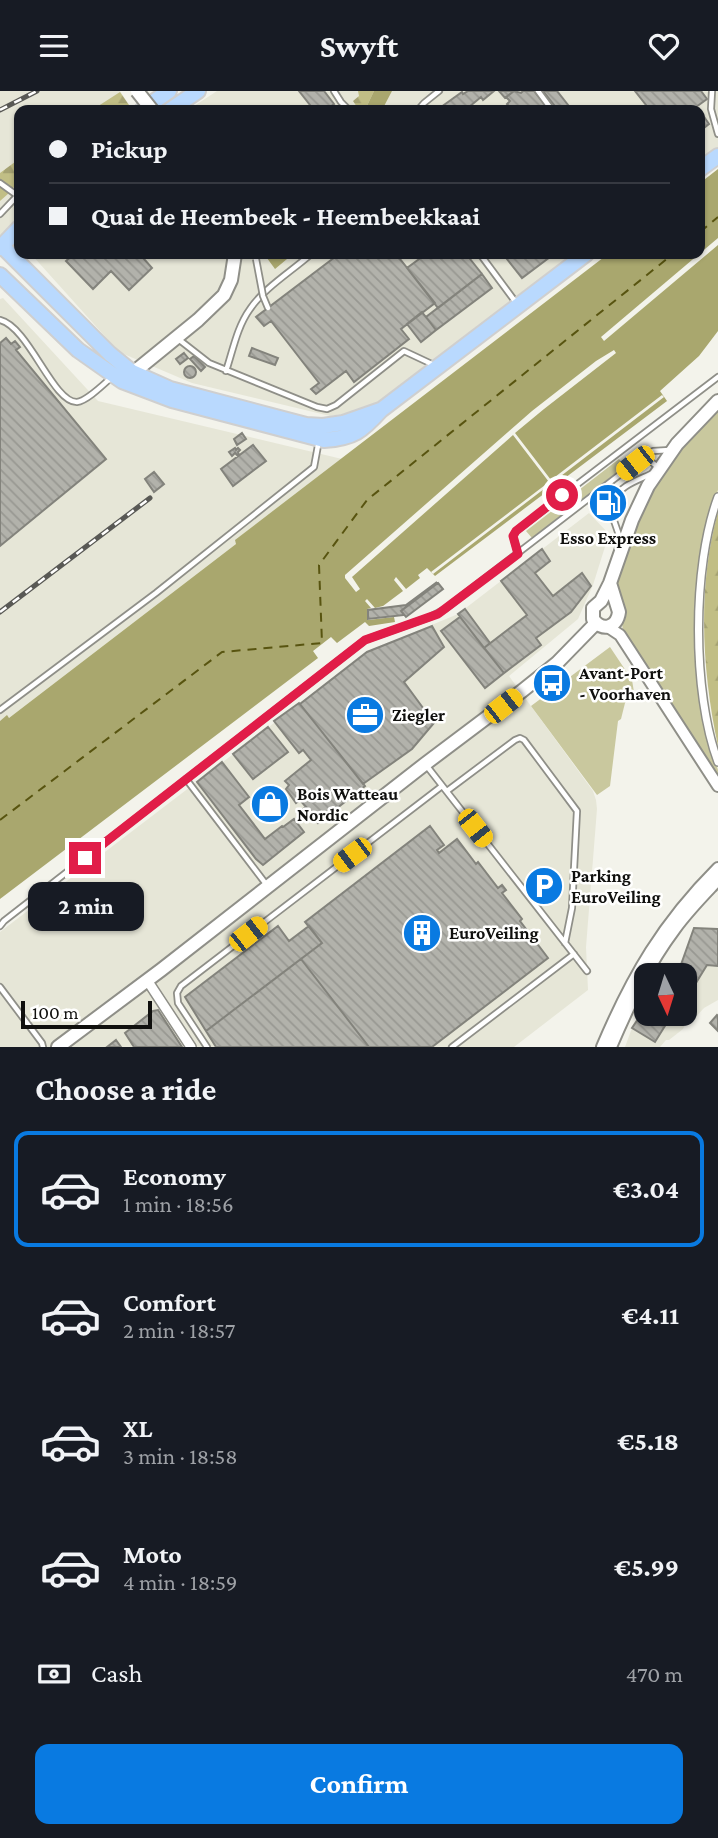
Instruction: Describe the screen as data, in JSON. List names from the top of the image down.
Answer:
{
  "places": {
    "fuel station": ["Esso Express"],
    "bus stop": ["Avant-Port - Voorhaven"],
    "office": ["Ziegler"],
    "shop": ["Bois Watteau Nordic"],
    "parking": ["Parking EuroVeiling"],
    "building": ["EuroVeiling"]
  },
  "scale_bar": "100 m",
  "north": "bottom",
  "page": {
    "header": "Swyft",
    "banner": ["Pickup", "Quai de Heembeek - Heembeekkaai"],
    "bubble": "2 min",
    "scale": "100 m",
    "heading": "Choose a ride",
    "list": [
      {
        "name": "Economy",
        "note": "1 min · 18:56",
        "value": "€3.04"
      },
      {
        "name": "Comfort",
        "note": "2 min · 18:57",
        "value": "€4.11"
      },
      {
        "name": "XL",
        "note": "3 min · 18:58",
        "value": "€5.18"
      },
      {
        "name": "Moto",
        "note": "4 min · 18:59",
        "value": "€5.99"
      }
    ],
    "pay": ["Cash", "470 m"],
    "buttons": "Confirm"
  }
}
